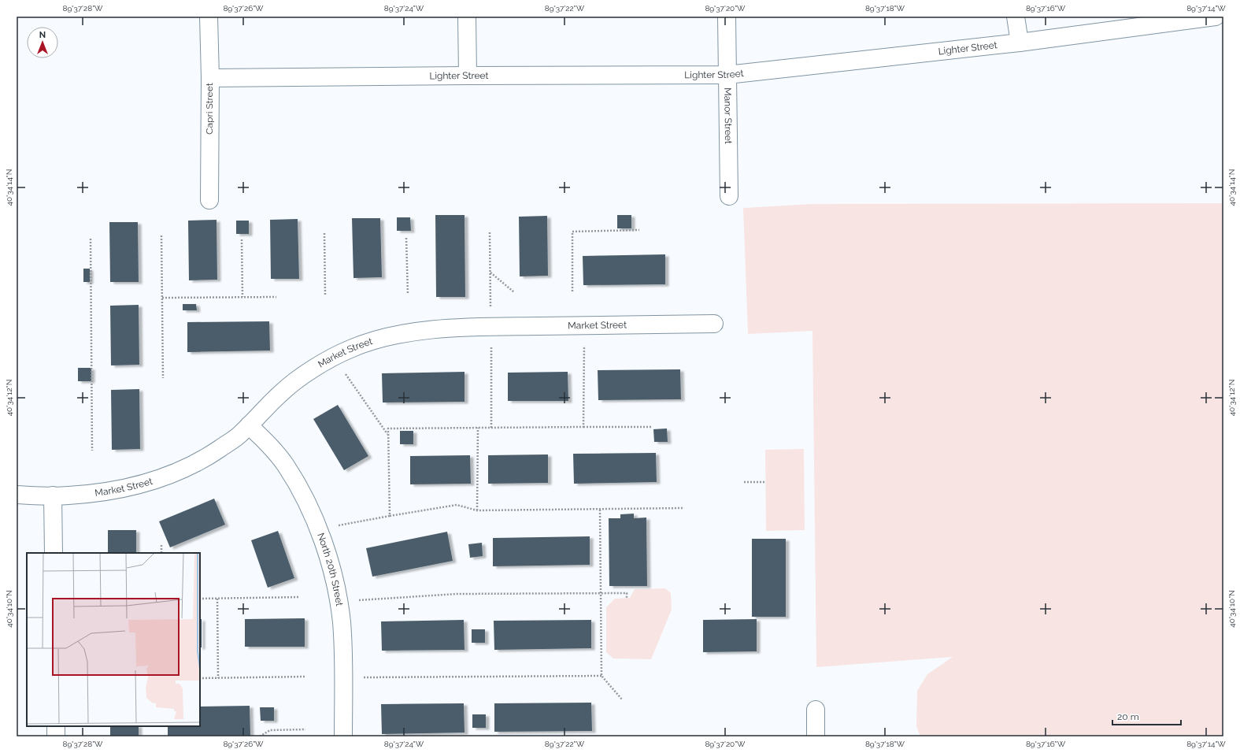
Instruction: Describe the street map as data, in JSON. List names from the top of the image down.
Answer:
{
  "streets": {
    "street": [
      "Lighter Street",
      "Capri Street",
      "Manor Street",
      "Market Street",
      "North 20th Street"
    ]
  },
  "crossings": [
    ["Lighter Street", "Capri Street"],
    ["Lighter Street", "Manor Street"],
    ["Market Street", "North 20th Street"]
  ],
  "scale_bar": "20 m",
  "north": "top",
  "coordinates": [
    "89°37'28\"W",
    "89°37'26\"W",
    "89°37'24\"W",
    "89°37'22\"W",
    "89°37'20\"W",
    "89°37'18\"W",
    "89°37'16\"W",
    "89°37'14\"W",
    "40°34'14\"N",
    "40°34'12\"N",
    "40°34'10\"N"
  ]
}
